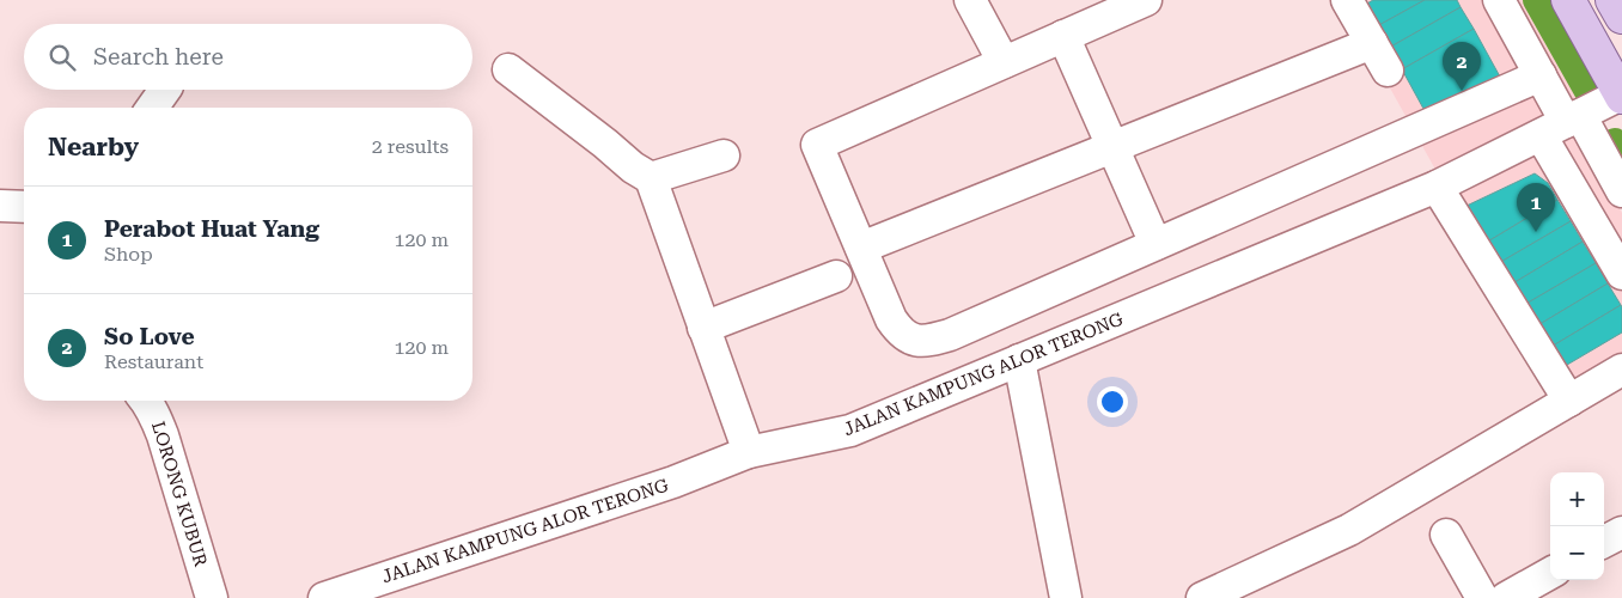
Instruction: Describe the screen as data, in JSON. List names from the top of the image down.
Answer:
{
  "streets": {
    "street": ["JALAN KAMPUNG ALOR TERONG", "LORONG KUBUR"]
  },
  "page": {
    "search": "Search here",
    "pins": ["2", "1"],
    "heading": ["Nearby", "2 results"],
    "list": [
      {
        "mark": "1",
        "name": "Perabot Huat Yang",
        "note": "Shop",
        "value": "120 m"
      },
      {
        "mark": "2",
        "name": "So Love",
        "note": "Restaurant",
        "value": "120 m"
      }
    ],
    "map_buttons": ["+", "−"]
  }
}
